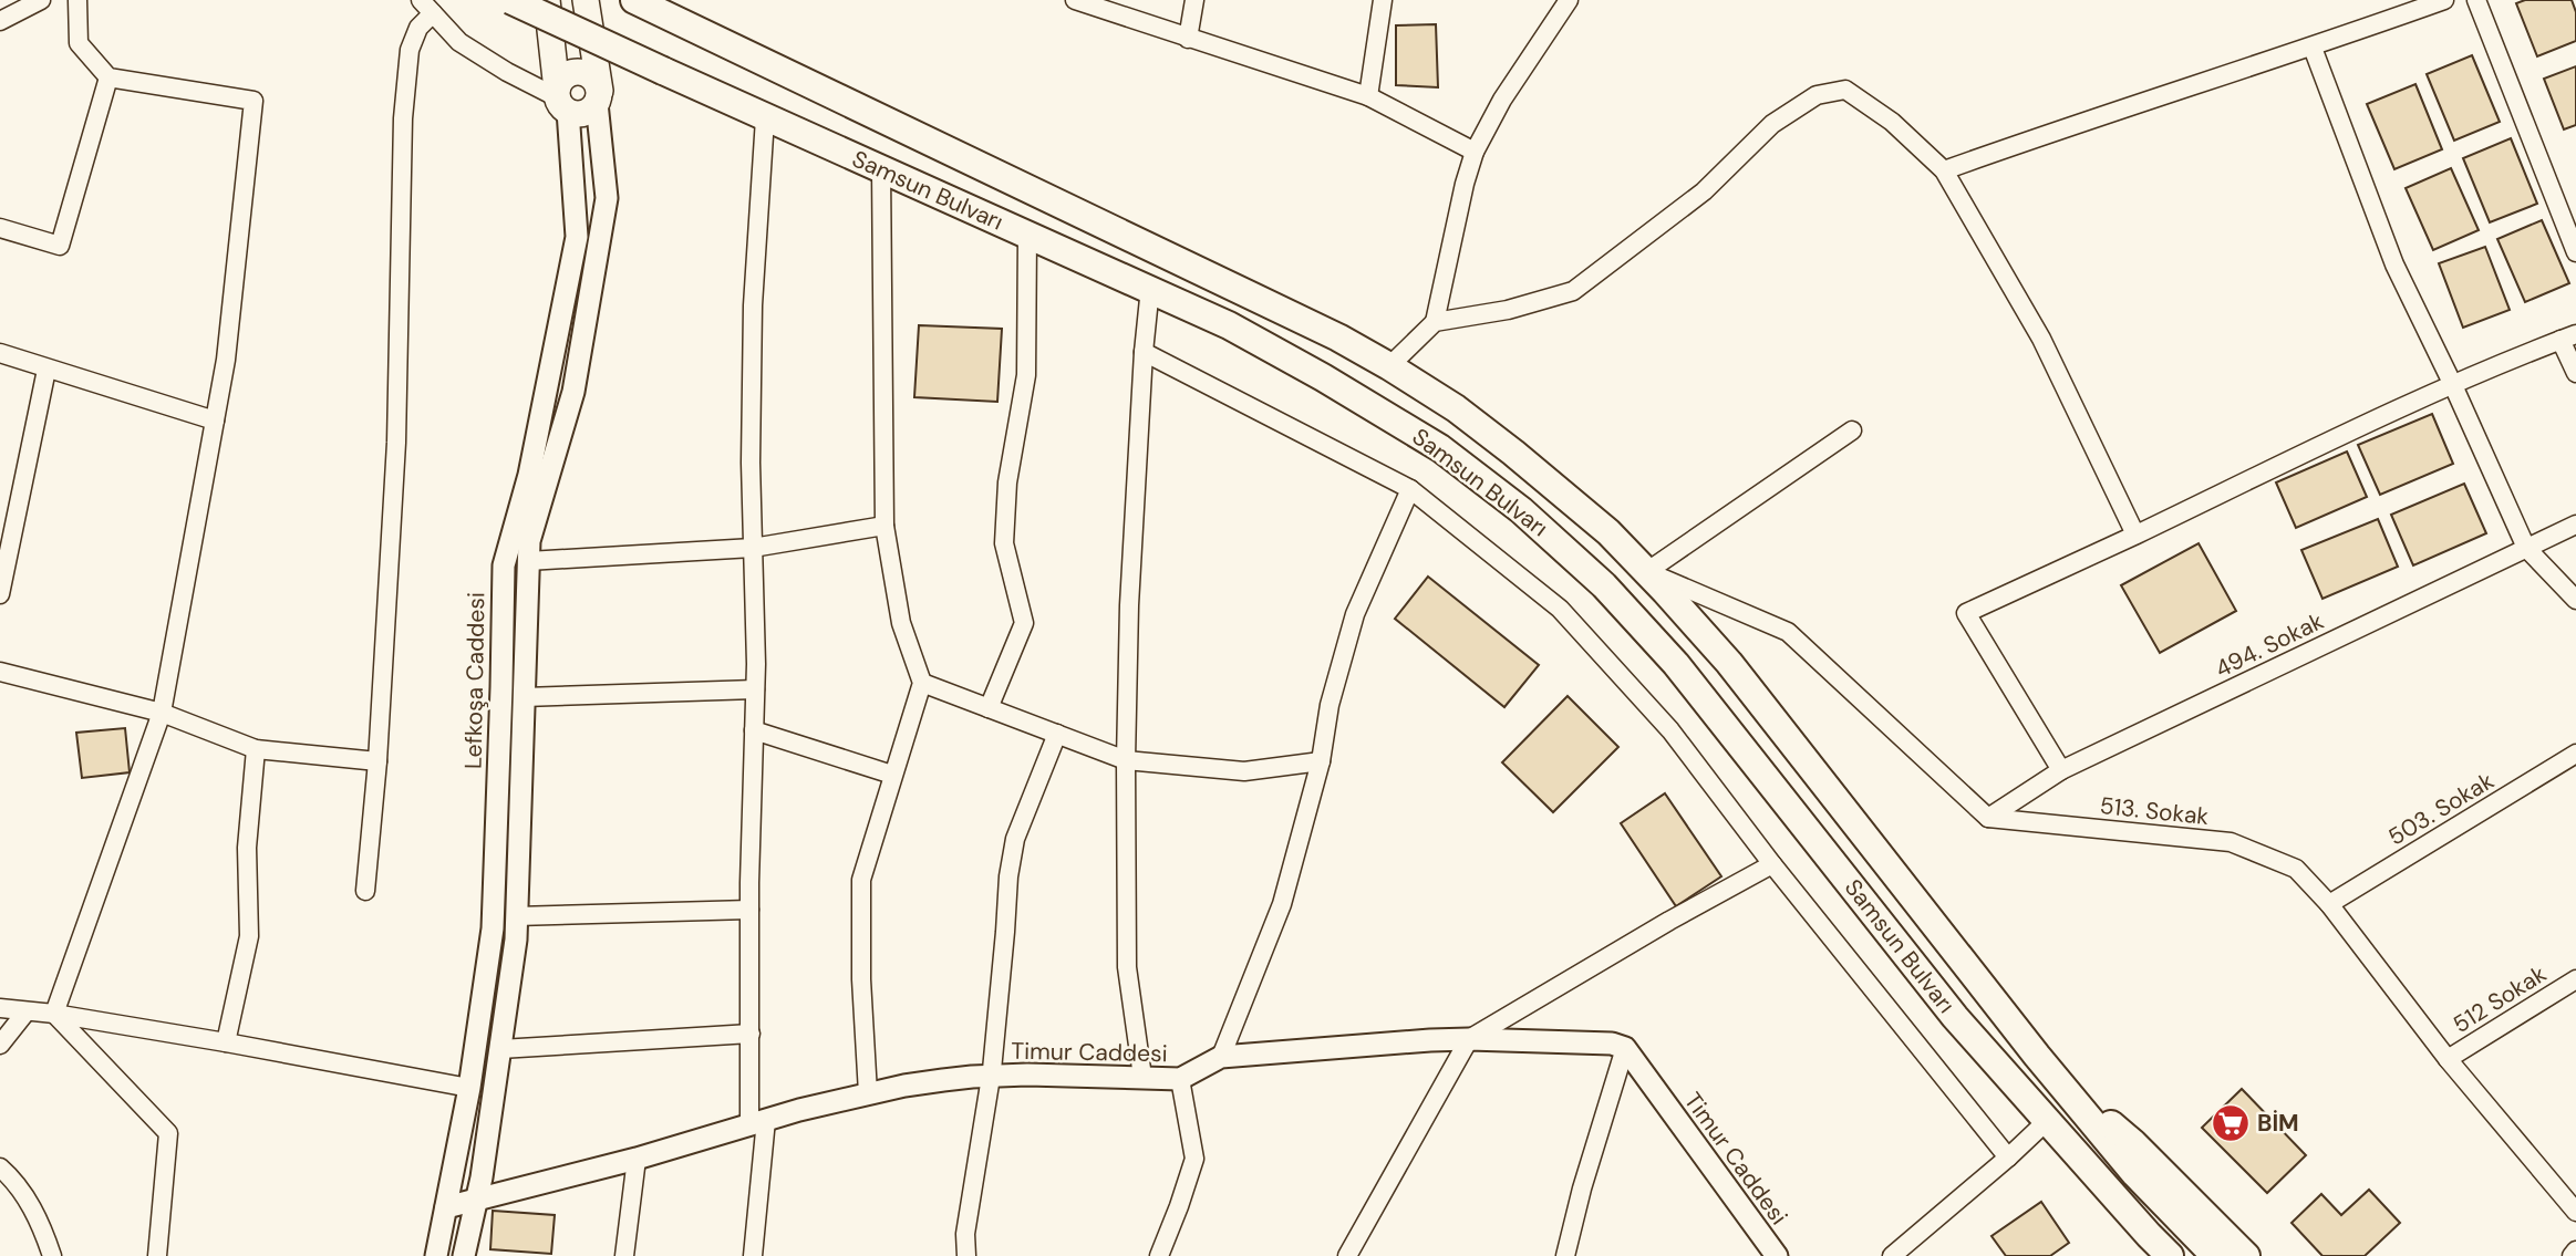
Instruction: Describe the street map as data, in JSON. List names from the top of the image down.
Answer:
{
  "streets": {
    "main road": ["Samsun Bulvarı"],
    "street": [
      "494. Sokak",
      "Lefkoşa Caddesi",
      "503. Sokak",
      "513. Sokak",
      "512 Sokak",
      "Timur Caddesi"
    ]
  },
  "crossings": [
    ["494. Sokak", "513. Sokak"],
    ["Lefkoşa Caddesi", "Timur Caddesi"],
    ["503. Sokak", "513. Sokak"],
    ["513. Sokak", "512 Sokak"]
  ],
  "places": {
    "supermarket": ["BİM"]
  }
}
